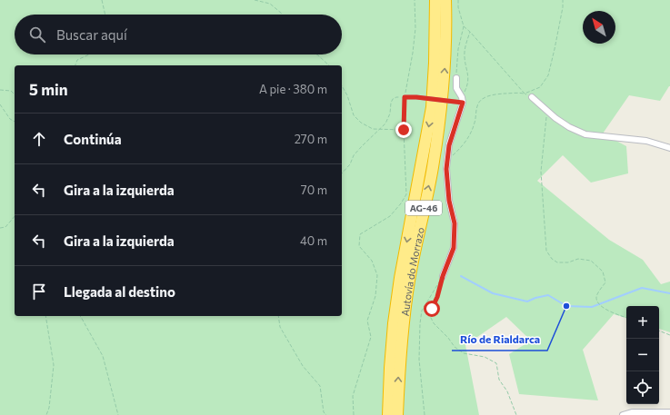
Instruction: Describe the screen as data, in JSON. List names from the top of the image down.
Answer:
{
  "streets": {
    "highway": ["AG-46", "Autovía do Morrazo"]
  },
  "places": ["Río de Rialdarca"],
  "north": "top left",
  "page": {
    "search": "Buscar aquí",
    "heading": ["5 min", "A pie · 380 m"],
    "list": [
      ["Continúa", "270 m"],
      ["Gira a la izquierda", "70 m"],
      ["Gira a la izquierda", "40 m"],
      "Llegada al destino"
    ],
    "map_buttons": ["+", "−"]
  }
}
